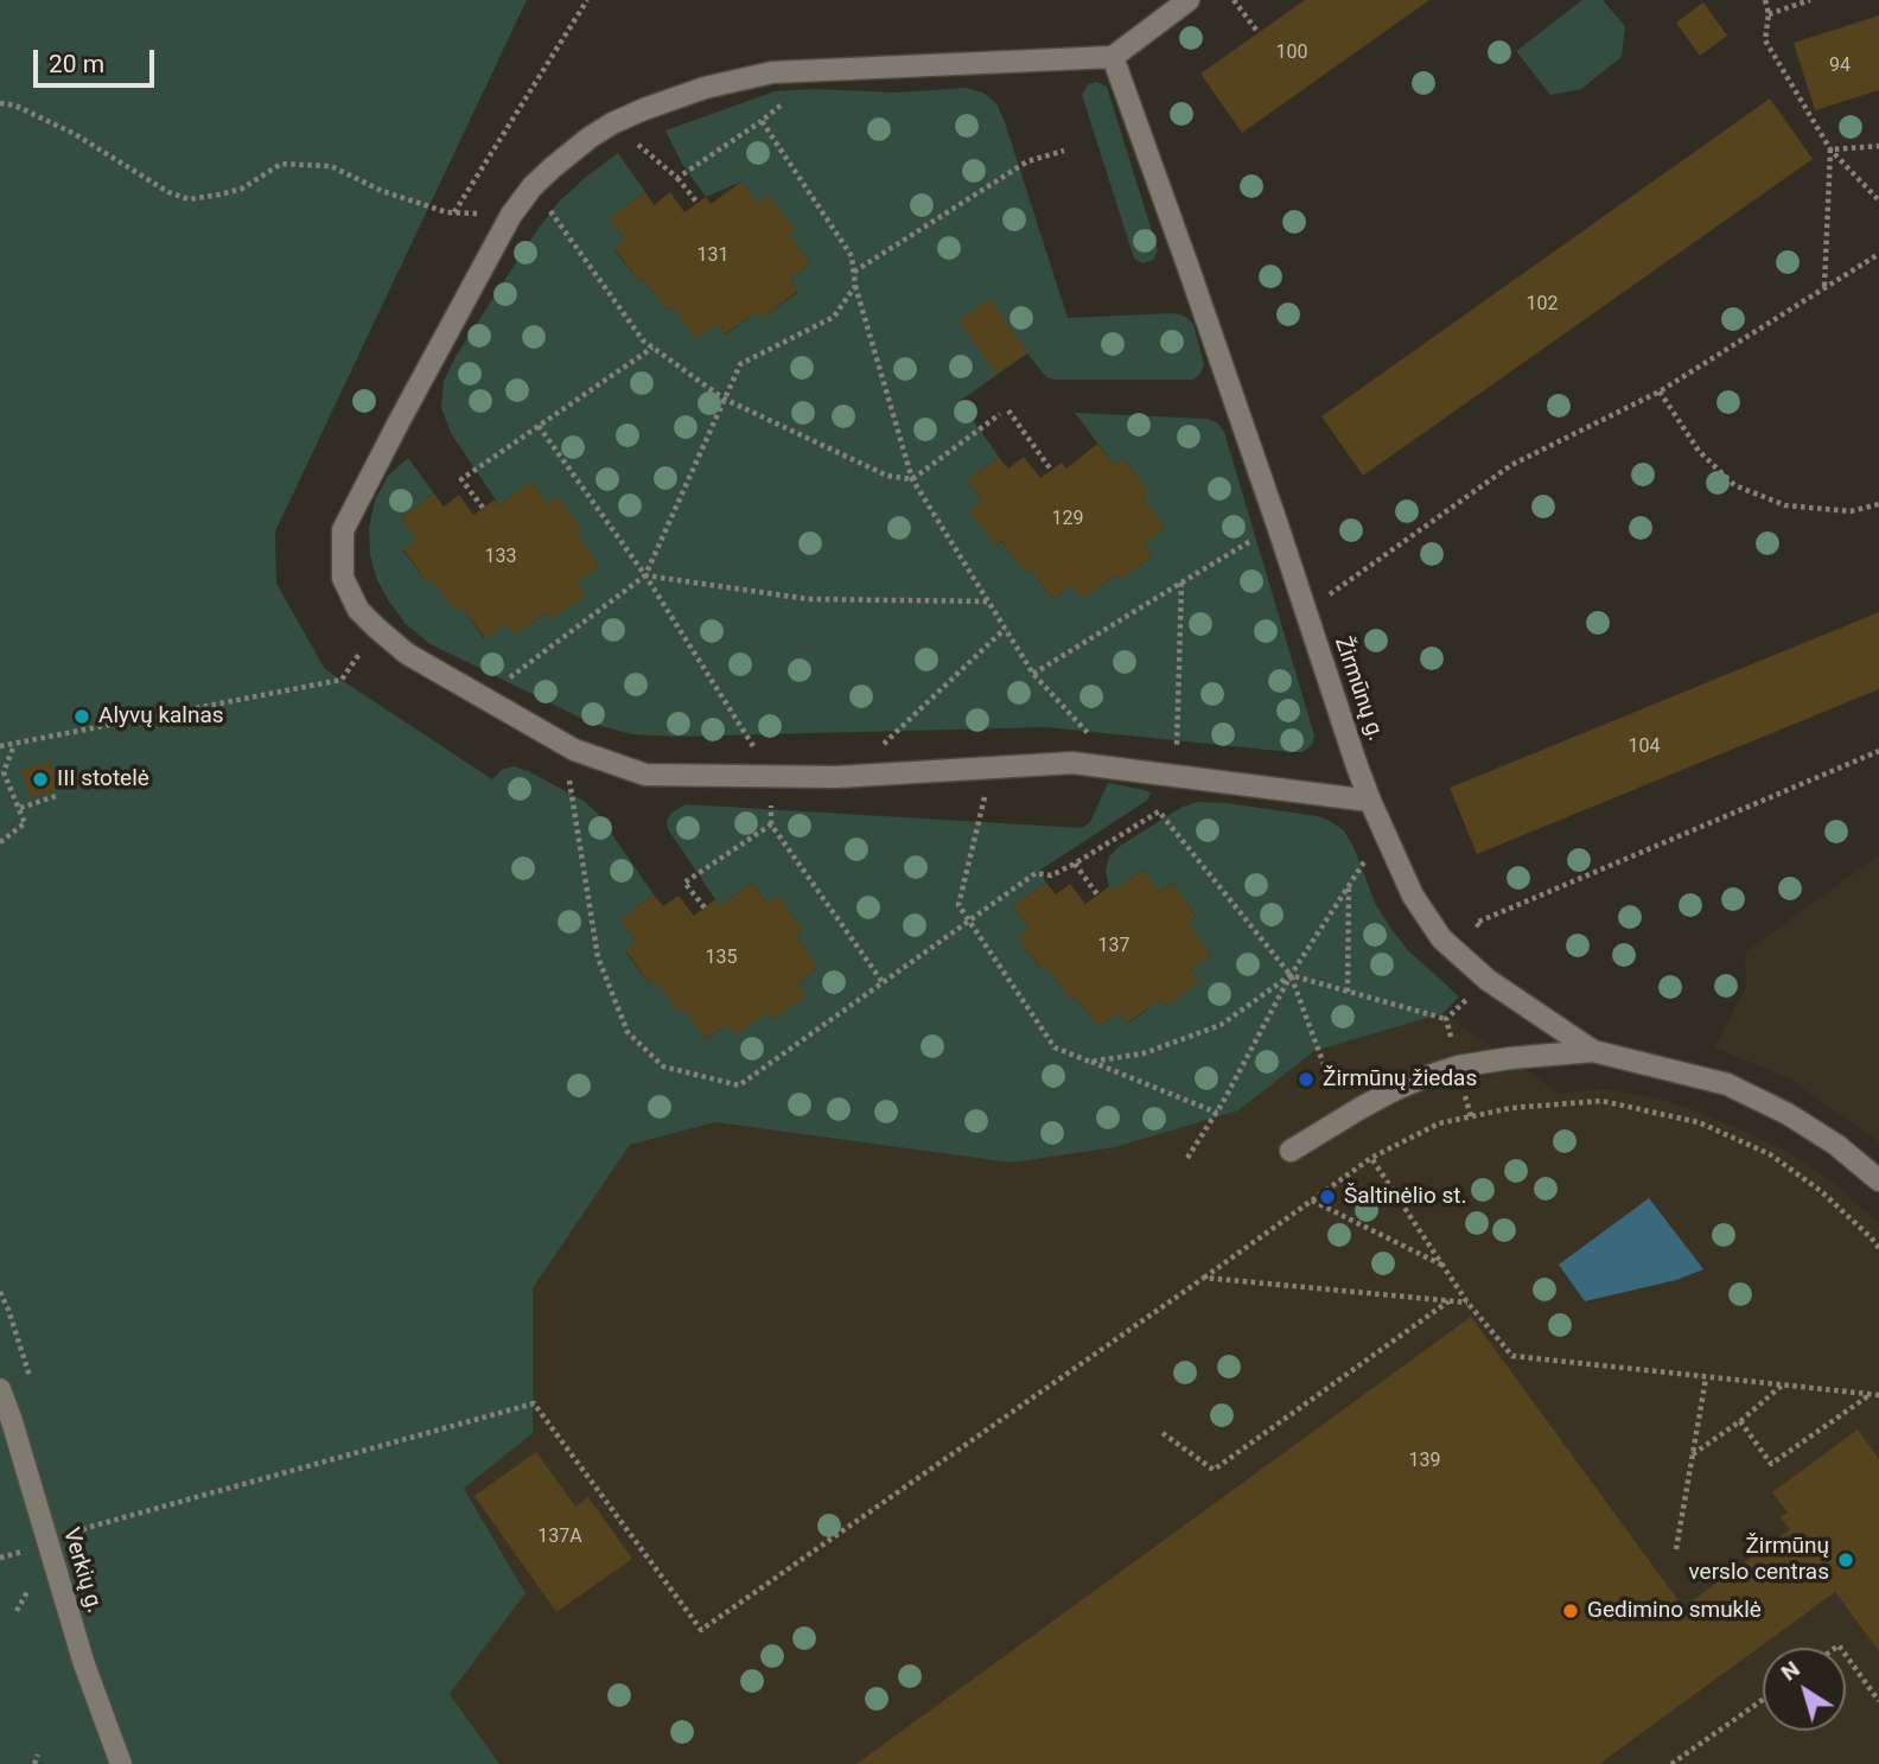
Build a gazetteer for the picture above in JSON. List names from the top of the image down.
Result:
{
  "streets": {
    "street": ["Žirmūnų g.", "Verkių g."]
  },
  "places": [
    "Alyvų kalnas",
    "III stotelė",
    "Žirmūnų žiedas",
    "Šaltinėlio st.",
    "Žirmūnų verslo centras",
    "Gedimino smuklė"
  ],
  "house_numbers": [
    "100",
    "94",
    "131",
    "102",
    "129",
    "133",
    "104",
    "137",
    "135",
    "139",
    "137A"
  ],
  "scale_bar": "20 m",
  "north": "top left"
}
